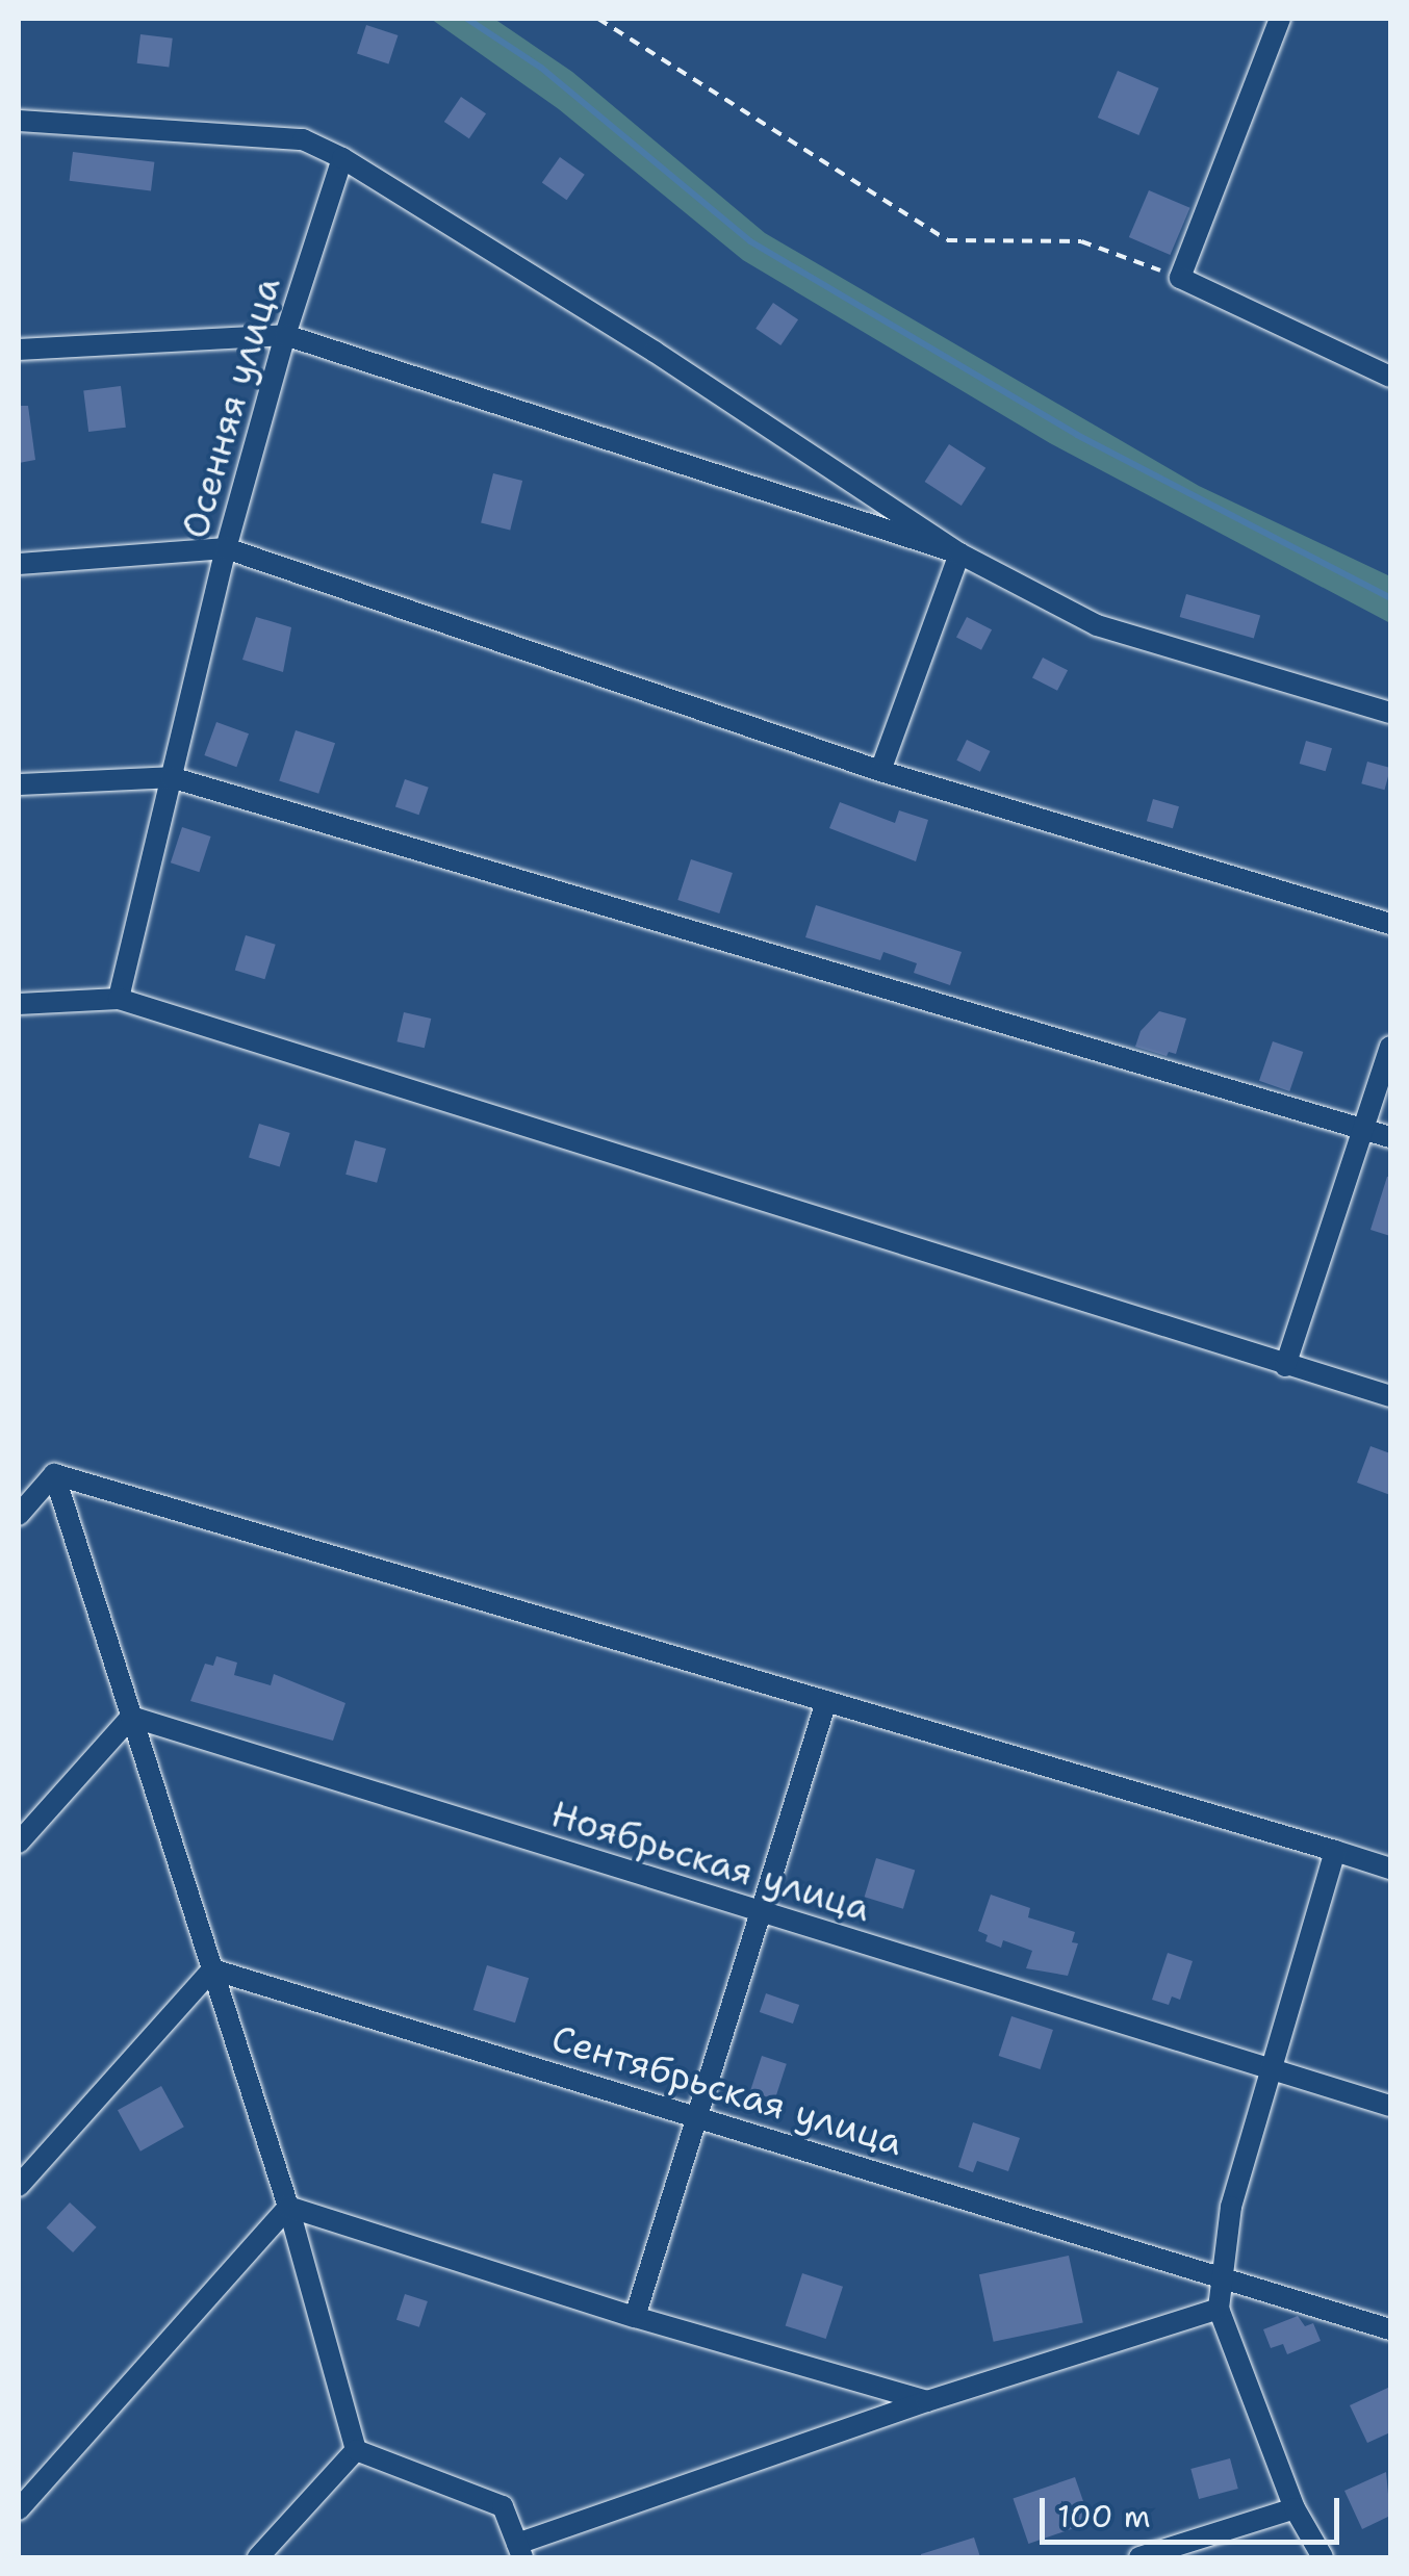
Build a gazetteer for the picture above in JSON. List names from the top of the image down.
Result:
{
  "streets": {
    "street": ["Осенняя улица", "Ноябрьская улица", "Сентябрьская улица"]
  },
  "scale_bar": "100 m"
}
